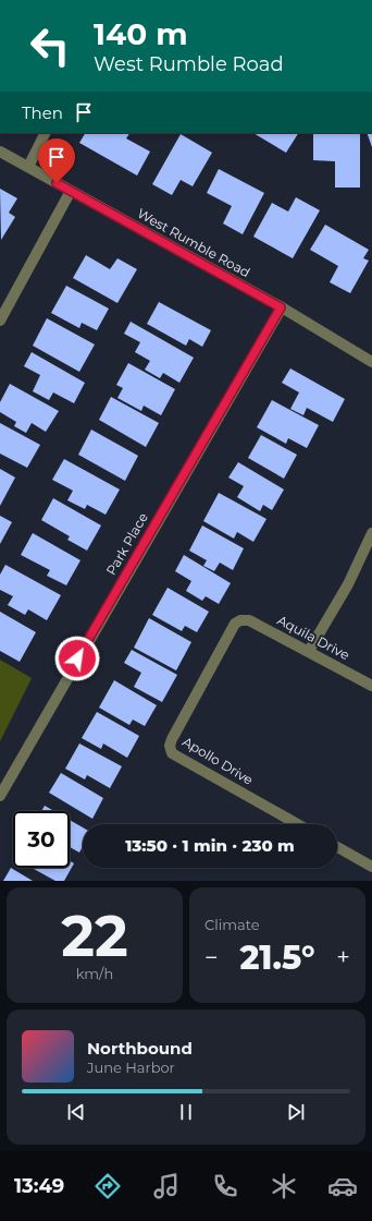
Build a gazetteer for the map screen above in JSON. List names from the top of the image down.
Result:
{
  "streets": {
    "street": [
      "West Rumble Road",
      "Park Place",
      "Aquila Drive",
      "Apollo Drive"
    ]
  },
  "crossings": [
    ["West Rumble Road", "Park Place"],
    ["Aquila Drive", "Apollo Drive"]
  ],
  "page": {
    "turn": ["140 m", "West Rumble Road"],
    "then": "Then",
    "limit": "30",
    "trip": "13:50 · 1 min · 230 m",
    "tile": [
      ["22", "km/h"],
      "Climate"
    ],
    "heat": ["−", "21.5°", "+"],
    "song": ["Northbound", "June Harbor"],
    "tabs": "13:49"
  }
}
